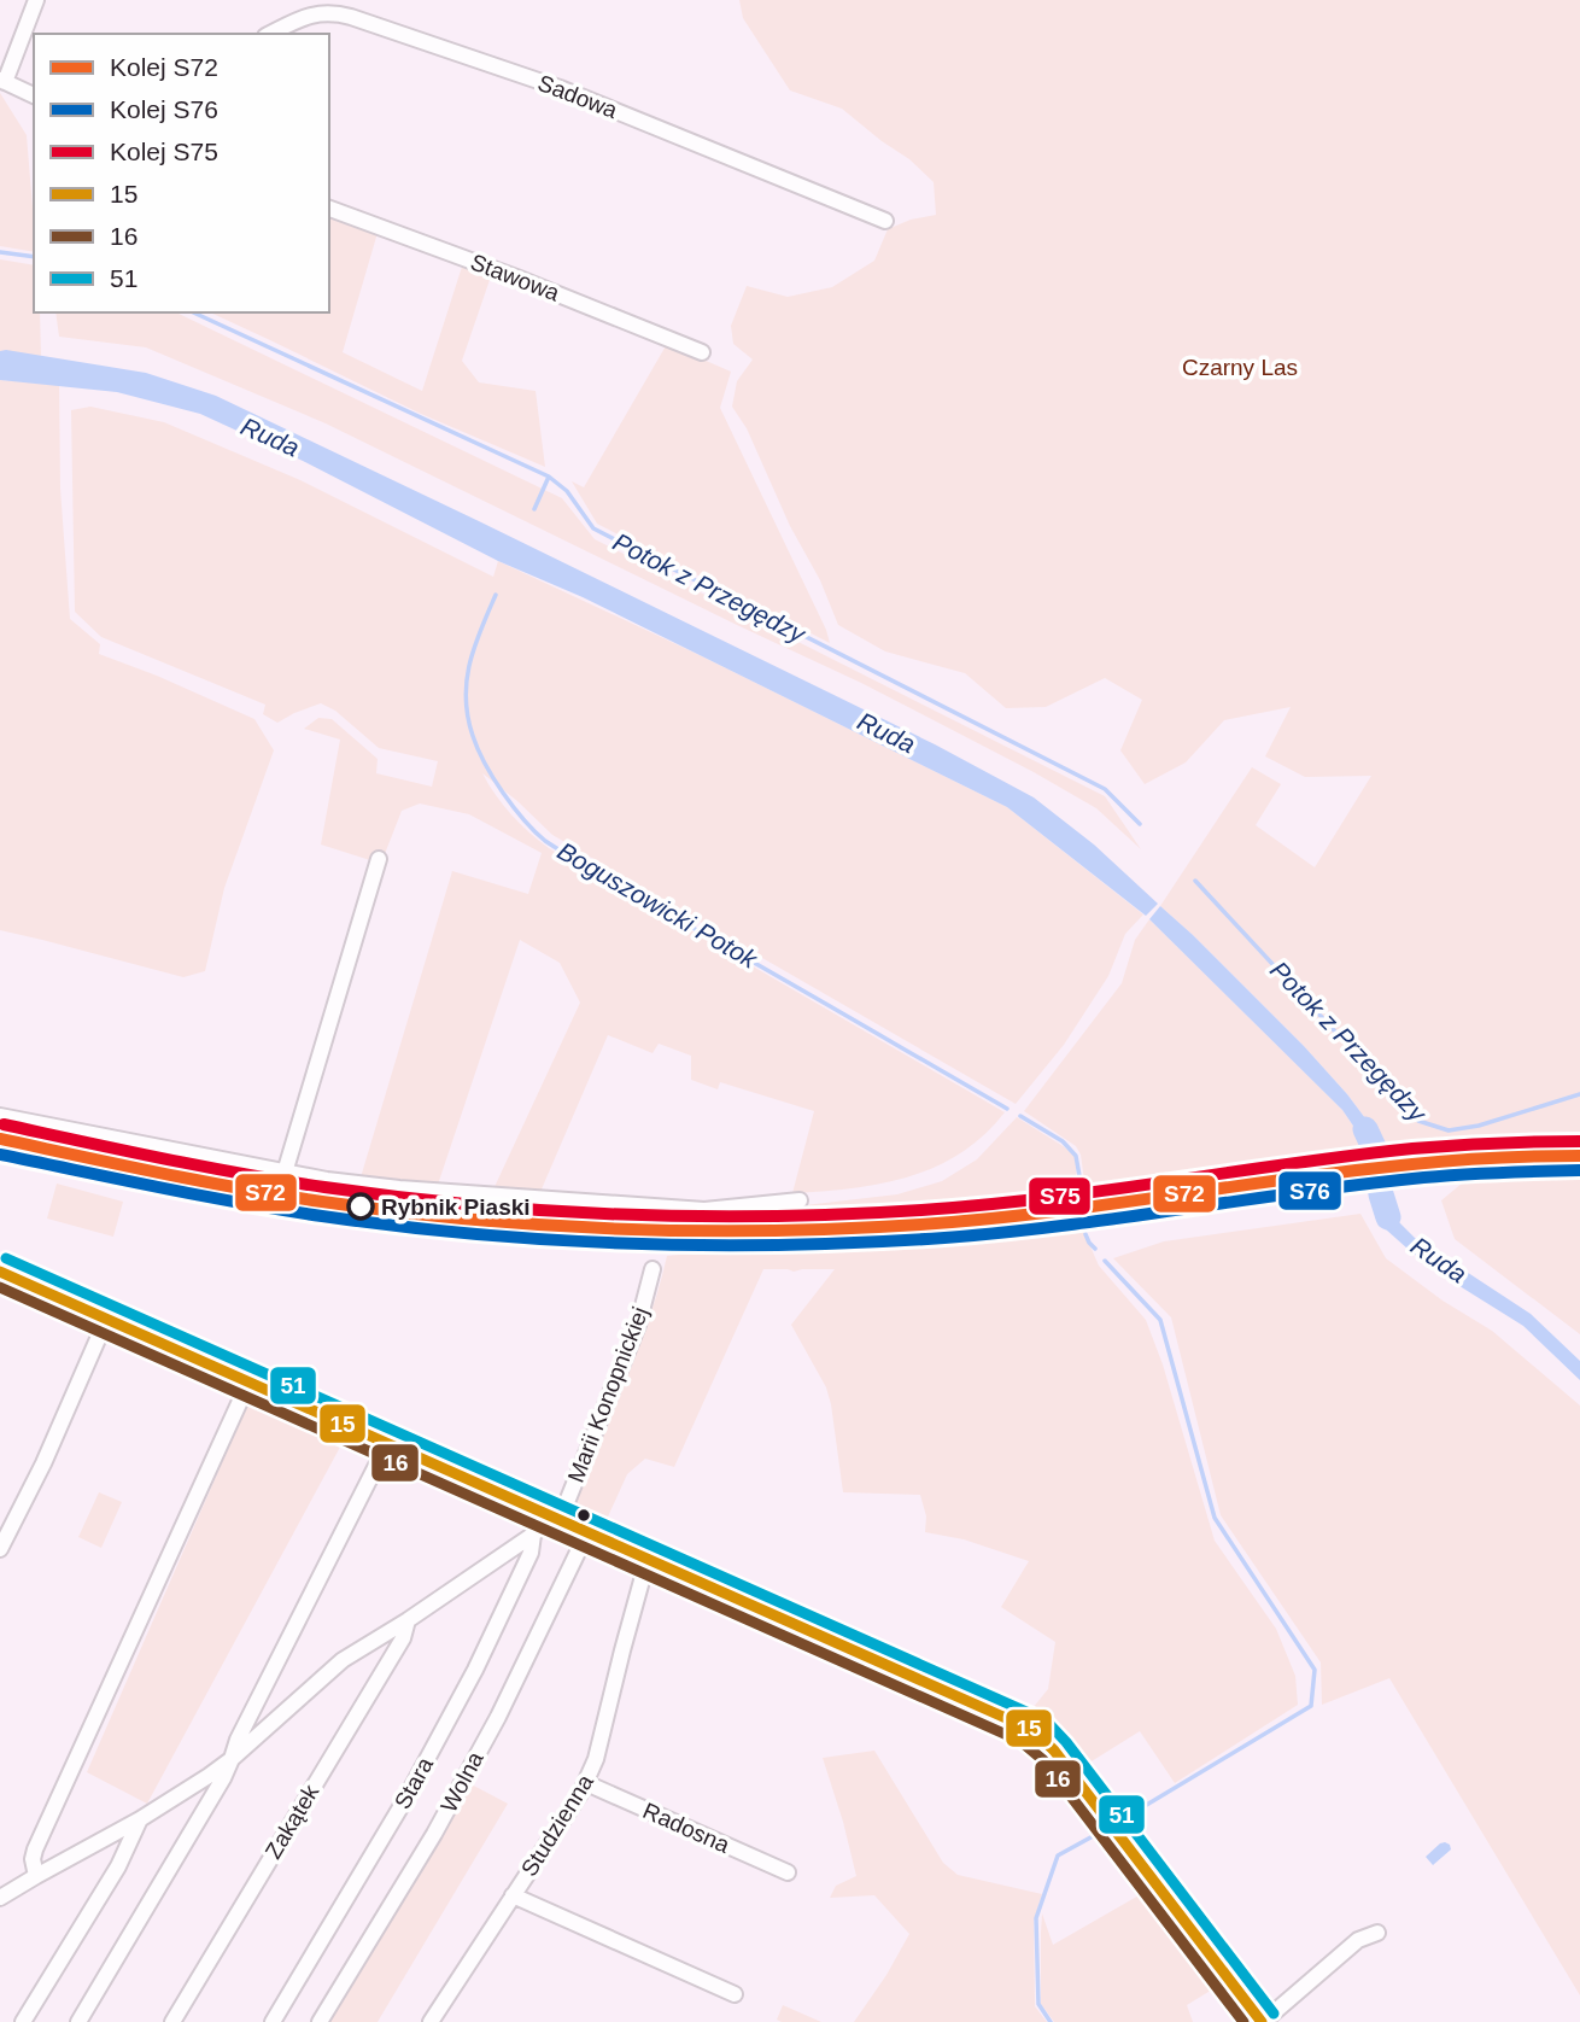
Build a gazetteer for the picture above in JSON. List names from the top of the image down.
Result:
{
  "streets": {
    "street": [
      "Sadowa",
      "Stawowa",
      "Marii Konopnickiej",
      "Wolna",
      "Stara",
      "Zakątek",
      "Studzienna",
      "Radosna"
    ]
  },
  "crossings": [
    ["Marii Konopnickiej", "Stara"],
    ["Stara", "Zakątek"],
    ["Studzienna", "Radosna"]
  ],
  "water": ["Ruda", "Potok z Przegędzy", "Boguszowicki Potok"],
  "parks": ["Czarny Las"],
  "places": ["Rybnik Piaski"],
  "lines": [
    "rail line S75",
    "rail line S72",
    "rail line S76",
    "transit line 51",
    "transit line 15",
    "transit line 16"
  ],
  "legend": [
    "Kolej S72",
    "Kolej S76",
    "Kolej S75",
    "15",
    "16",
    "51"
  ]
}
